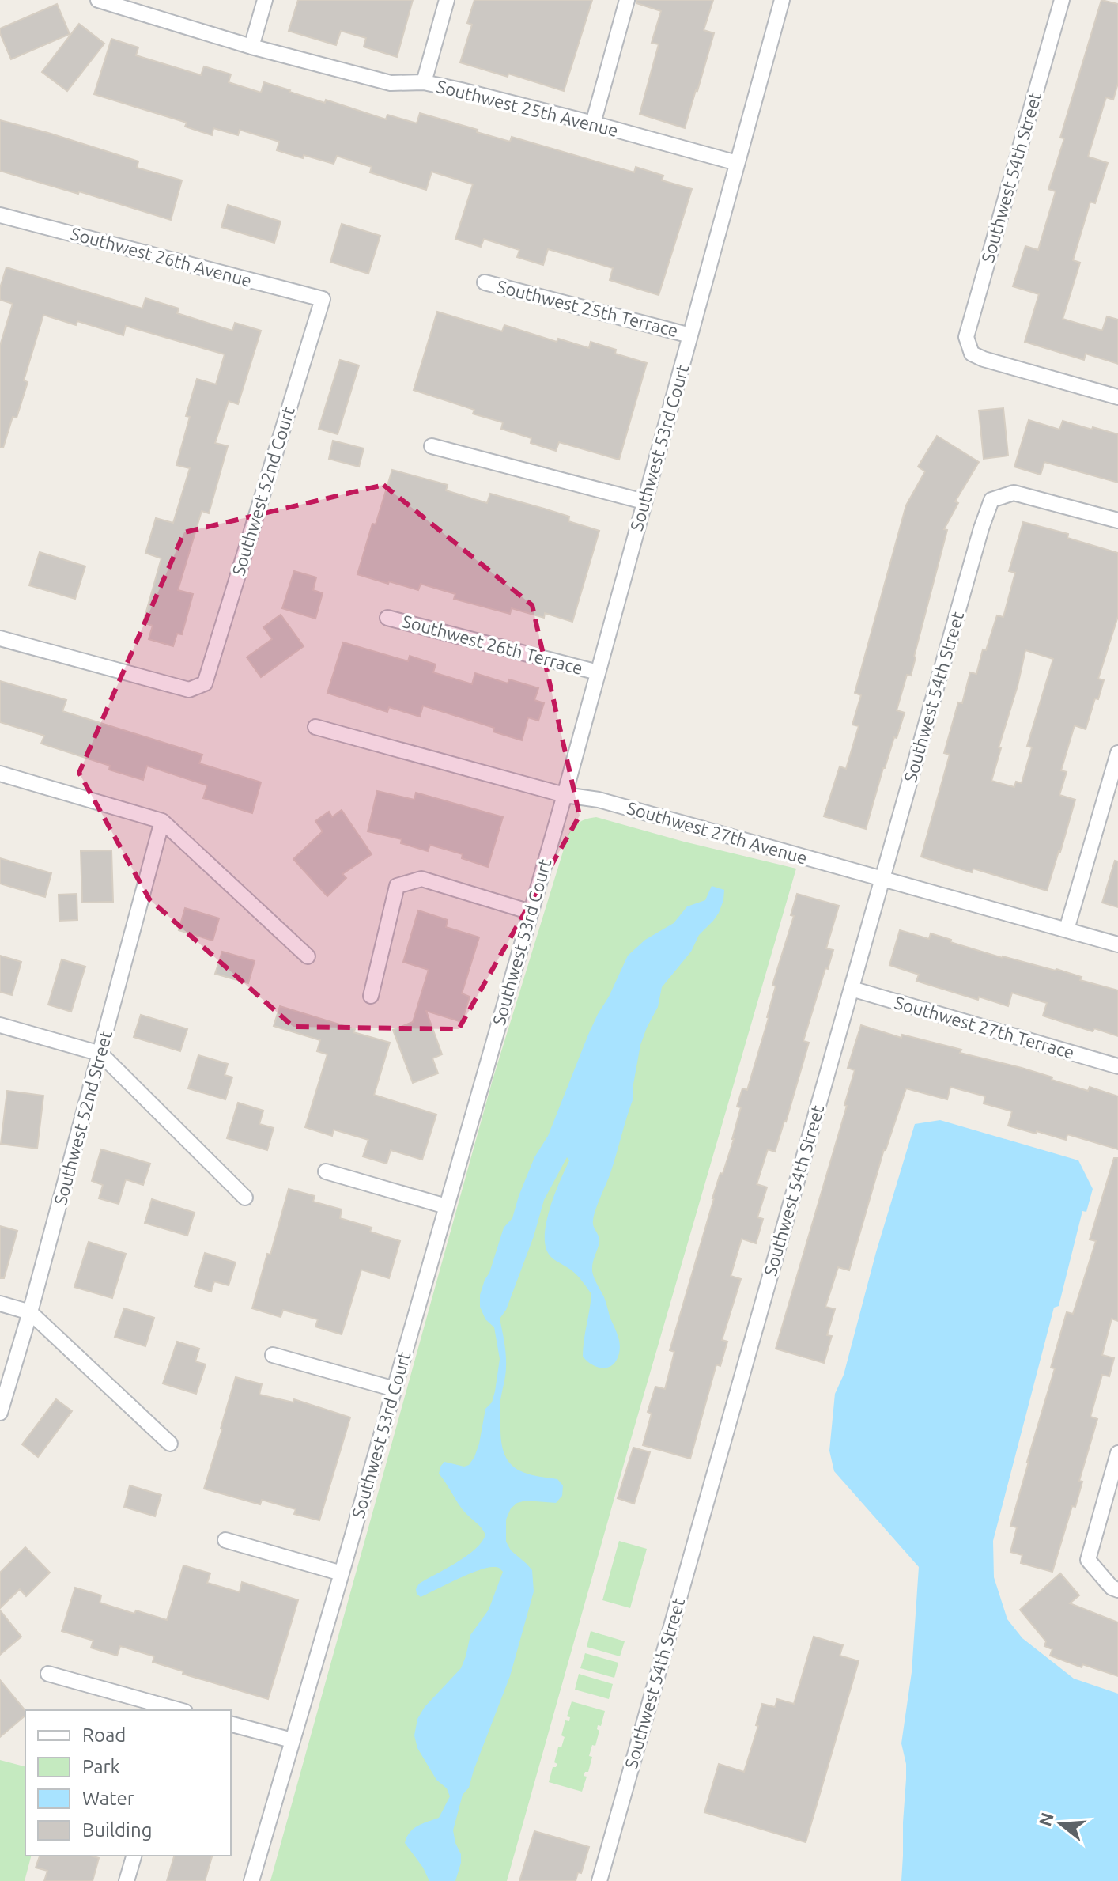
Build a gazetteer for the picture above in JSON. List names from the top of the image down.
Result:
{
  "streets": {
    "street": [
      "Southwest 25th Avenue",
      "Southwest 54th Street",
      "Southwest 26th Avenue",
      "Southwest 25th Terrace",
      "Southwest 53rd Court",
      "Southwest 52nd Court",
      "Southwest 26th Terrace",
      "Southwest 27th Avenue",
      "Southwest 27th Terrace",
      "Southwest 52nd Street"
    ]
  },
  "crossings": [
    ["Southwest 25th Avenue", "Southwest 53rd Court"],
    ["Southwest 54th Street", "Southwest 27th Avenue"],
    ["Southwest 54th Street", "Southwest 27th Terrace"],
    ["Southwest 26th Avenue", "Southwest 52nd Court"],
    ["Southwest 25th Terrace", "Southwest 53rd Court"],
    ["Southwest 53rd Court", "Southwest 26th Terrace"],
    ["Southwest 53rd Court", "Southwest 27th Avenue"]
  ],
  "legend": [
    "Road",
    "Park",
    "Water",
    "Building"
  ],
  "north": "left"
}
